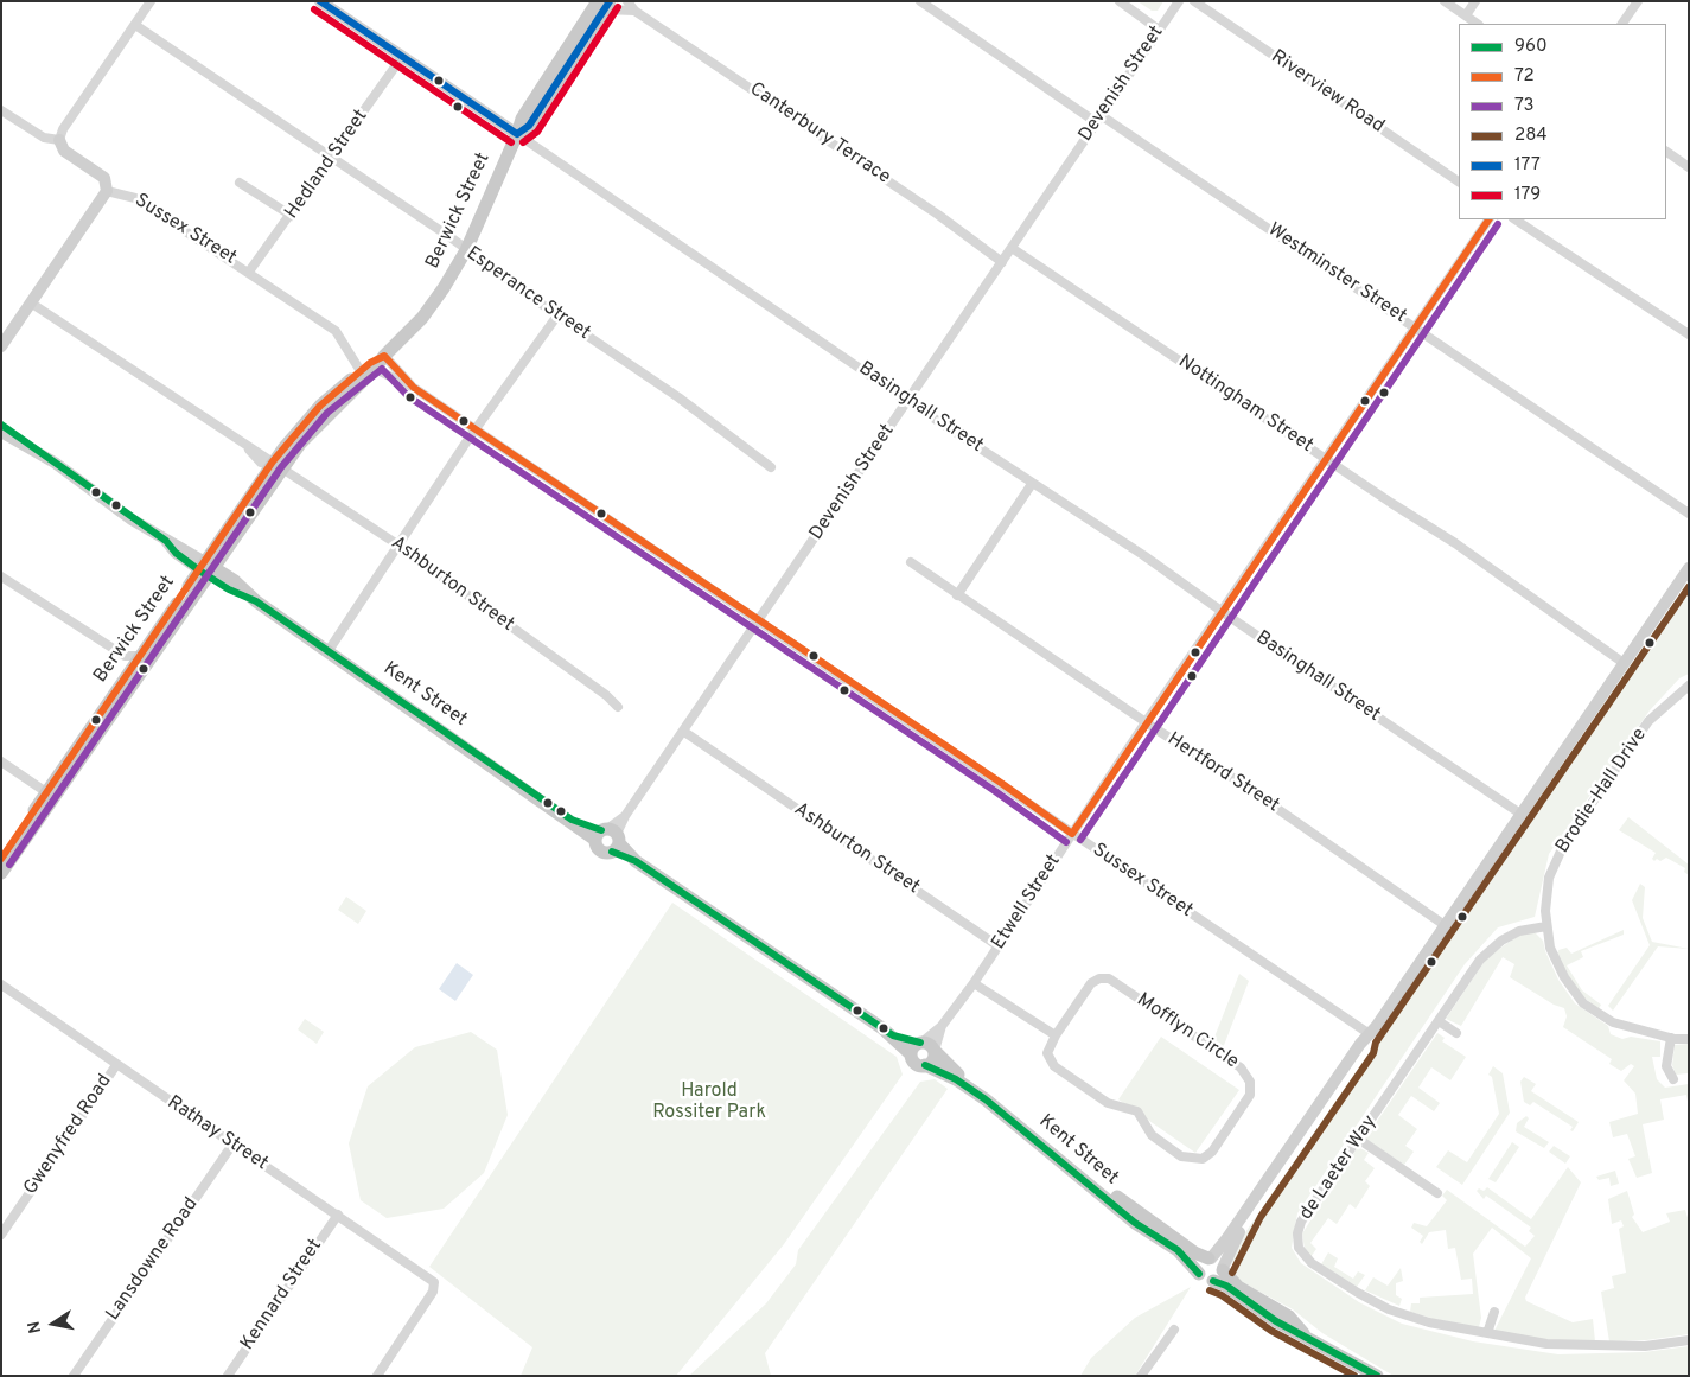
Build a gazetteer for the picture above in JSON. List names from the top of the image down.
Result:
{
  "streets": {
    "main road": ["Berwick Street", "Kent Street"],
    "street": [
      "Devenish Street",
      "Riverview Road",
      "Canterbury Terrace",
      "Hedland Street",
      "Sussex Street",
      "Westminster Street",
      "Esperance Street",
      "Nottingham Street",
      "Basinghall Street",
      "Ashburton Street",
      "Hertford Street",
      "Brodie-Hall Drive",
      "Etwell Street",
      "Mofflyn Circle",
      "Rathay Street",
      "Gwenyfred Road",
      "de Laeter Way",
      "Lansdowne Road",
      "Kennard Street"
    ]
  },
  "crossings": [
    ["Devenish Street", "Canterbury Terrace"],
    ["Devenish Street", "Sussex Street"],
    ["Devenish Street", "Westminster Street"],
    ["Devenish Street", "Nottingham Street"],
    ["Devenish Street", "Basinghall Street"],
    ["Devenish Street", "Ashburton Street"],
    ["Devenish Street", "Kent Street"],
    ["Hedland Street", "Sussex Street"],
    ["Hedland Street", "Esperance Street"],
    ["Hedland Street", "Basinghall Street"],
    ["Berwick Street", "Sussex Street"],
    ["Berwick Street", "Esperance Street"],
    ["Berwick Street", "Basinghall Street"],
    ["Berwick Street", "Ashburton Street"],
    ["Berwick Street", "Kent Street"],
    ["Sussex Street", "Etwell Street"],
    ["Westminster Street", "Etwell Street"],
    ["Nottingham Street", "Etwell Street"],
    ["Basinghall Street", "Etwell Street"],
    ["Ashburton Street", "Etwell Street"],
    ["Kent Street", "Etwell Street"],
    ["Hertford Street", "Etwell Street"],
    ["Brodie-Hall Drive", "de Laeter Way"],
    ["Rathay Street", "Gwenyfred Road"],
    ["Rathay Street", "Lansdowne Road"],
    ["Rathay Street", "Kennard Street"]
  ],
  "parks": ["Harold Rossiter Park"],
  "lines": [
    "transit line 177",
    "transit line 179",
    "transit line 72",
    "transit line 73",
    "transit line 960",
    "transit line 284"
  ],
  "legend": [
    "960",
    "72",
    "73",
    "284",
    "177",
    "179"
  ],
  "north": "left"
}
